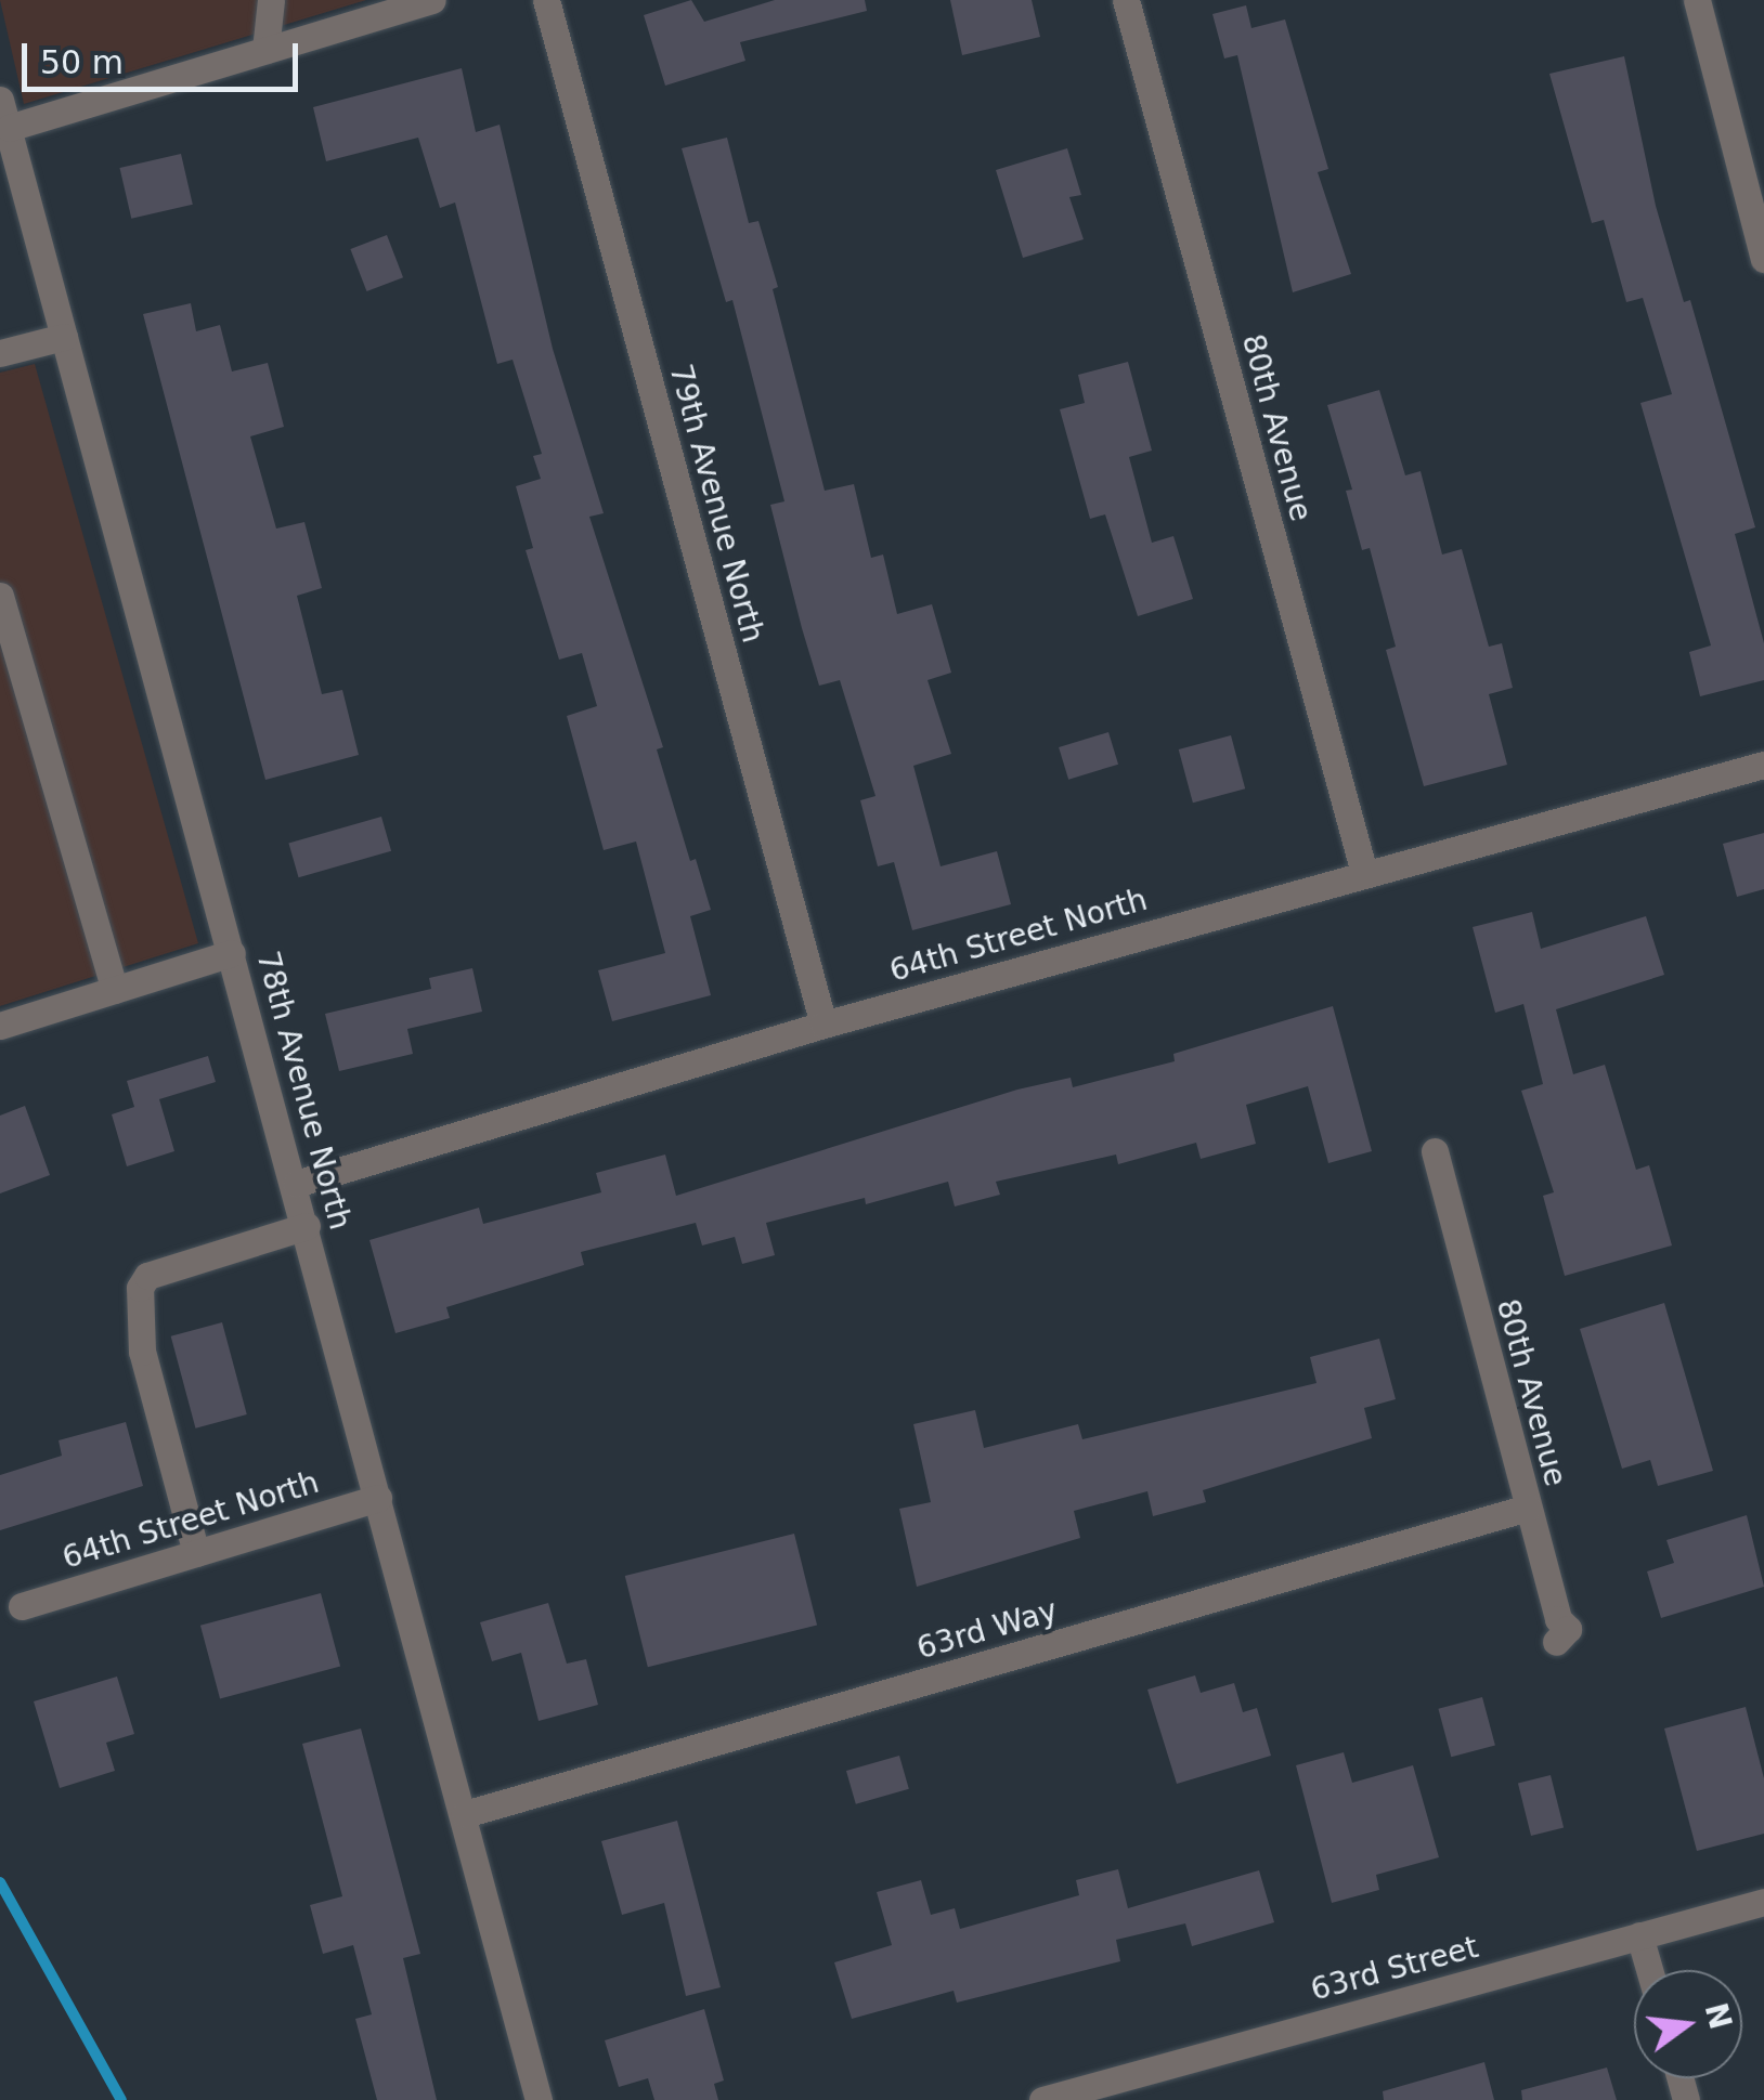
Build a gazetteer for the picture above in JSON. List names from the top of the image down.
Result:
{
  "streets": {
    "street": [
      "80th Avenue",
      "79th Avenue North",
      "64th Street North",
      "78th Avenue North",
      "63rd Way",
      "63rd Street"
    ]
  },
  "crossings": [
    ["80th Avenue", "64th Street North"],
    ["80th Avenue", "63rd Way"],
    ["79th Avenue North", "64th Street North"],
    ["64th Street North", "78th Avenue North"],
    ["78th Avenue North", "63rd Way"]
  ],
  "scale_bar": "50 m",
  "north": "right"
}
